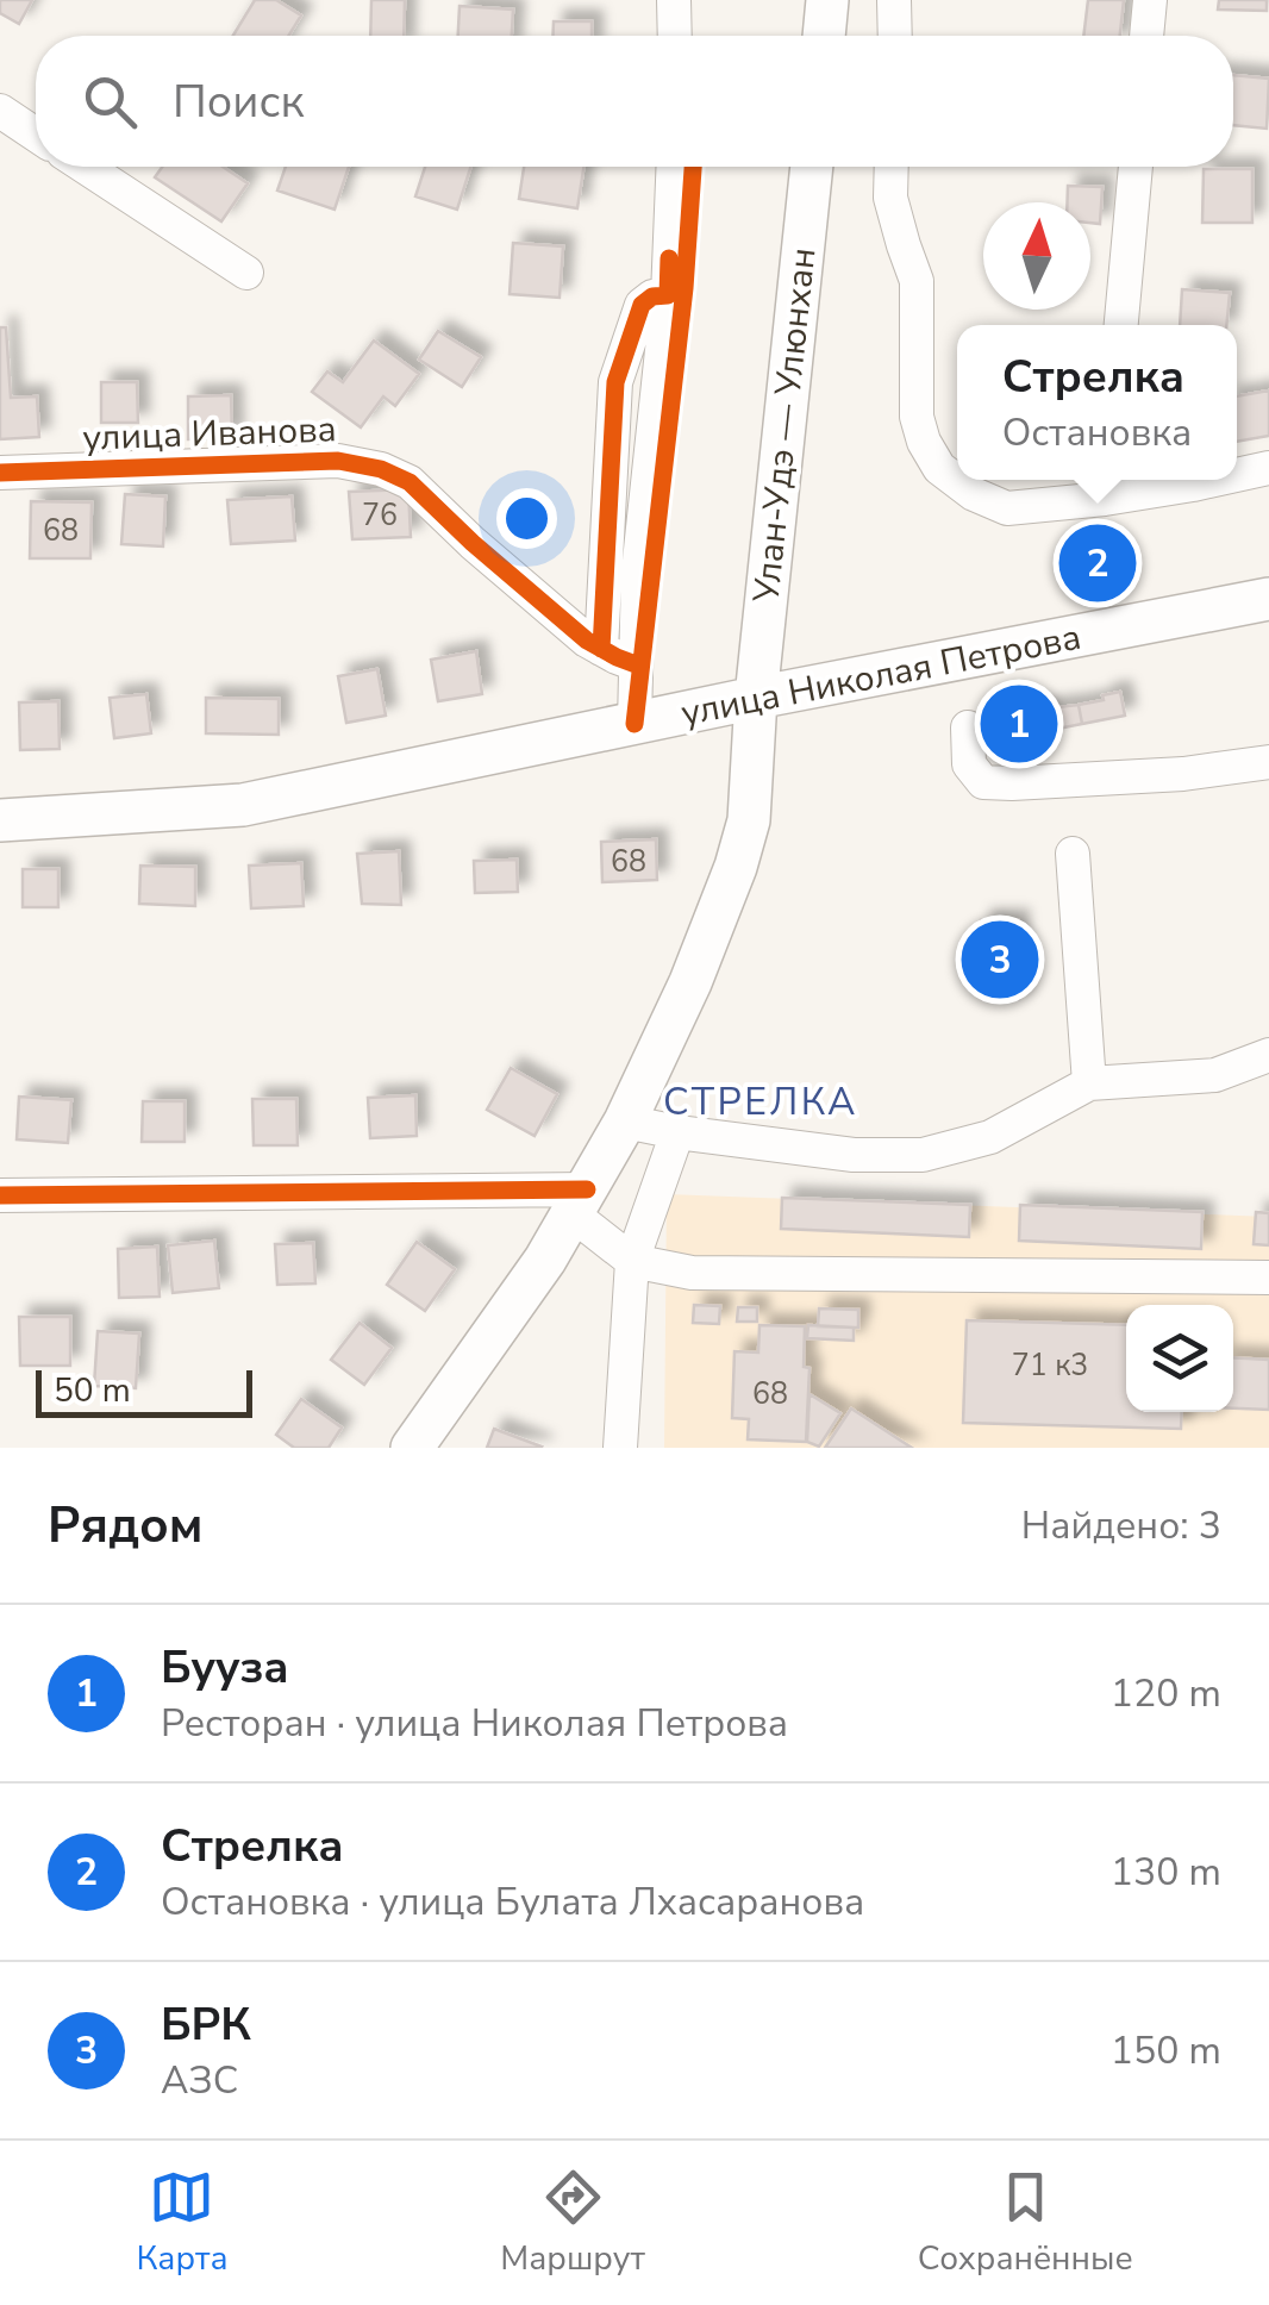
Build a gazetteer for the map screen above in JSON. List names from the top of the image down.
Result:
{
  "streets": {
    "main road": ["Улан-Удэ — Улюнхан", "улица Николая Петрова"],
    "street": ["улица Иванова"]
  },
  "crossings": [
    ["Улан-Удэ — Улюнхан", "улица Николая Петрова"]
  ],
  "districts": ["СТРЕЛКА"],
  "house_numbers": [
    "76",
    "68",
    "68",
    "71 к3",
    "68"
  ],
  "scale_bar": "50 m",
  "north": "top",
  "page": {
    "search": "Поиск",
    "popup": ["Стрелка", "Остановка"],
    "pins": ["2", "1", "3"],
    "scale": "50 m",
    "heading": ["Рядом", "Найдено: 3"],
    "list": [
      {
        "mark": "1",
        "name": "Бууза",
        "note": "Ресторан · улица Николая Петрова",
        "value": "120 m"
      },
      {
        "mark": "2",
        "name": "Стрелка",
        "note": "Остановка · улица Булата Лхасаранова",
        "value": "130 m"
      },
      {
        "mark": "3",
        "name": "БРК",
        "note": "АЗС",
        "value": "150 m"
      }
    ],
    "nav": ["Карта", "Маршрут", "Сохранённые"]
  }
}
